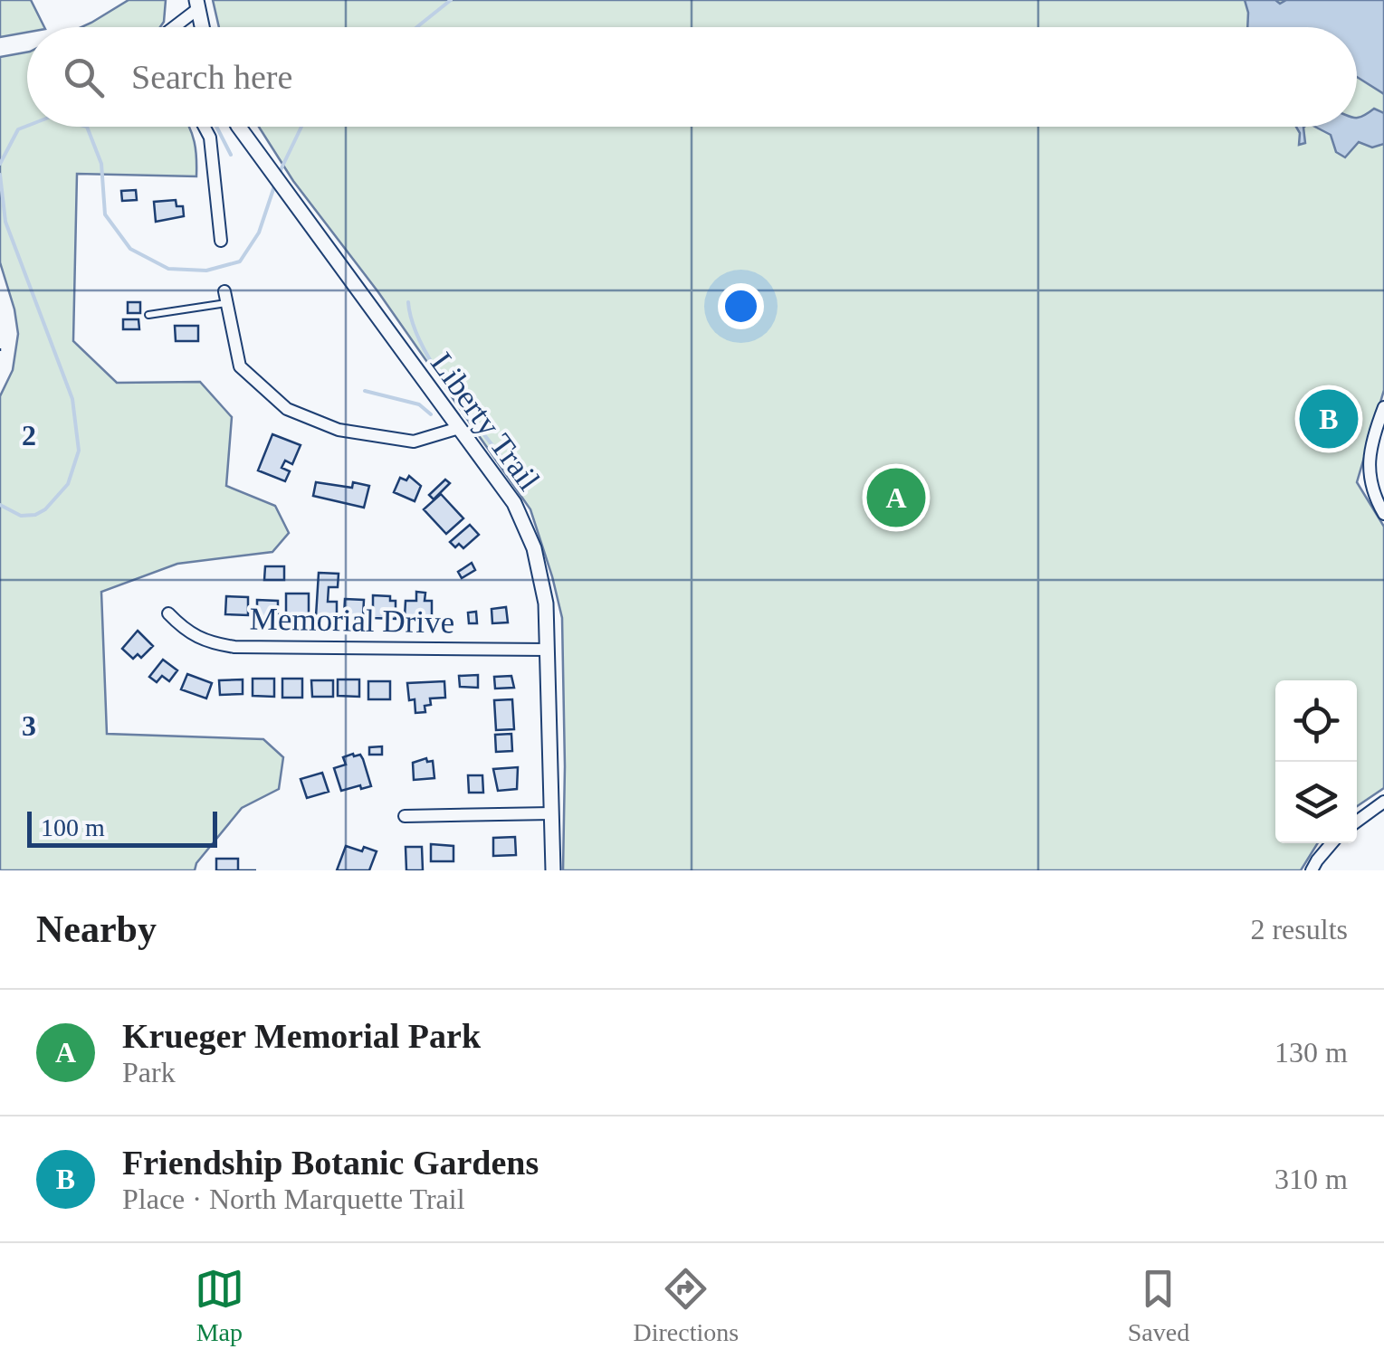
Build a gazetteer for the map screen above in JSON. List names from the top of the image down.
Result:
{
  "streets": {
    "street": ["Liberty Trail", "Memorial Drive"]
  },
  "crossings": [
    ["Liberty Trail", "Memorial Drive"]
  ],
  "scale_bar": "100 m",
  "page": {
    "search": "Search here",
    "pins": ["B", "A"],
    "scale": "100 m",
    "heading": ["Nearby", "2 results"],
    "list": [
      {
        "mark": "A",
        "name": "Krueger Memorial Park",
        "note": "Park",
        "value": "130 m"
      },
      {
        "mark": "B",
        "name": "Friendship Botanic Gardens",
        "note": "Place · North Marquette Trail",
        "value": "310 m"
      }
    ],
    "nav": ["Map", "Directions", "Saved"]
  },
  "grid": {
    "rows": ["2", "3"]
  }
}
